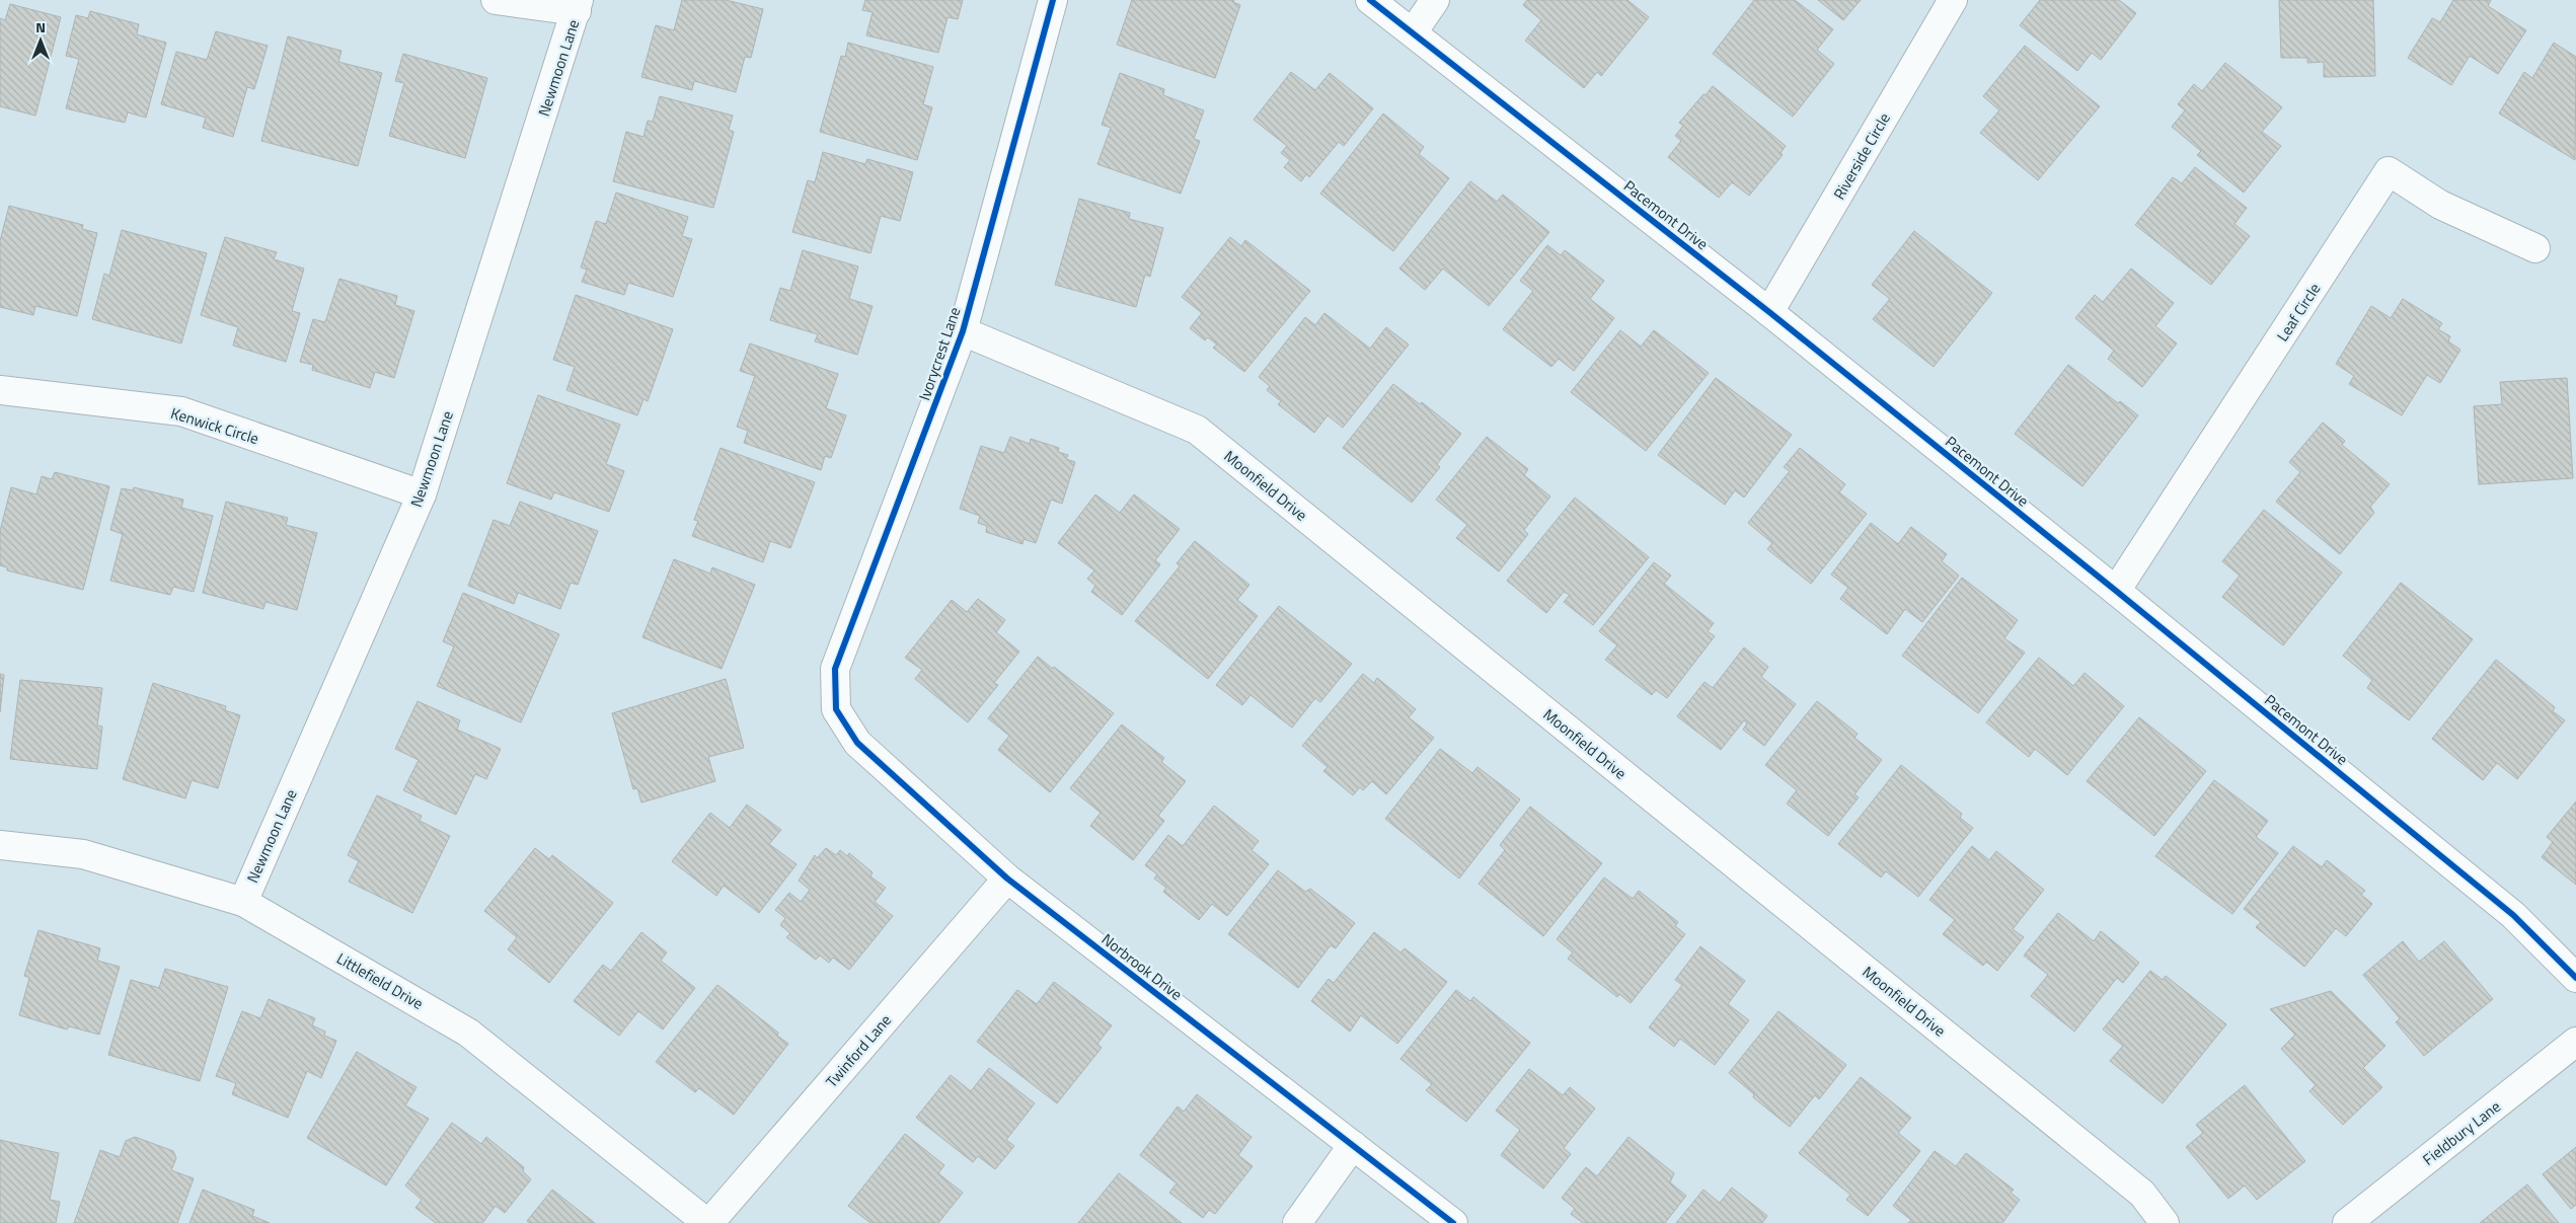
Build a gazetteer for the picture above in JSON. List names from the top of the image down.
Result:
{
  "streets": {
    "street": [
      "Newmoon Lane",
      "Riverside Circle",
      "Pacemont Drive",
      "Leaf Circle",
      "Ivorycrest Lane",
      "Kenwick Circle",
      "Moonfield Drive",
      "Norbrook Drive",
      "Littlefield Drive",
      "Twinford Lane",
      "Fieldbury Lane"
    ]
  },
  "crossings": [
    ["Newmoon Lane", "Kenwick Circle"],
    ["Newmoon Lane", "Littlefield Drive"],
    ["Riverside Circle", "Pacemont Drive"],
    ["Pacemont Drive", "Leaf Circle"],
    ["Ivorycrest Lane", "Moonfield Drive"],
    ["Ivorycrest Lane", "Norbrook Drive"],
    ["Norbrook Drive", "Twinford Lane"],
    ["Littlefield Drive", "Twinford Lane"]
  ],
  "north": "top"
}
